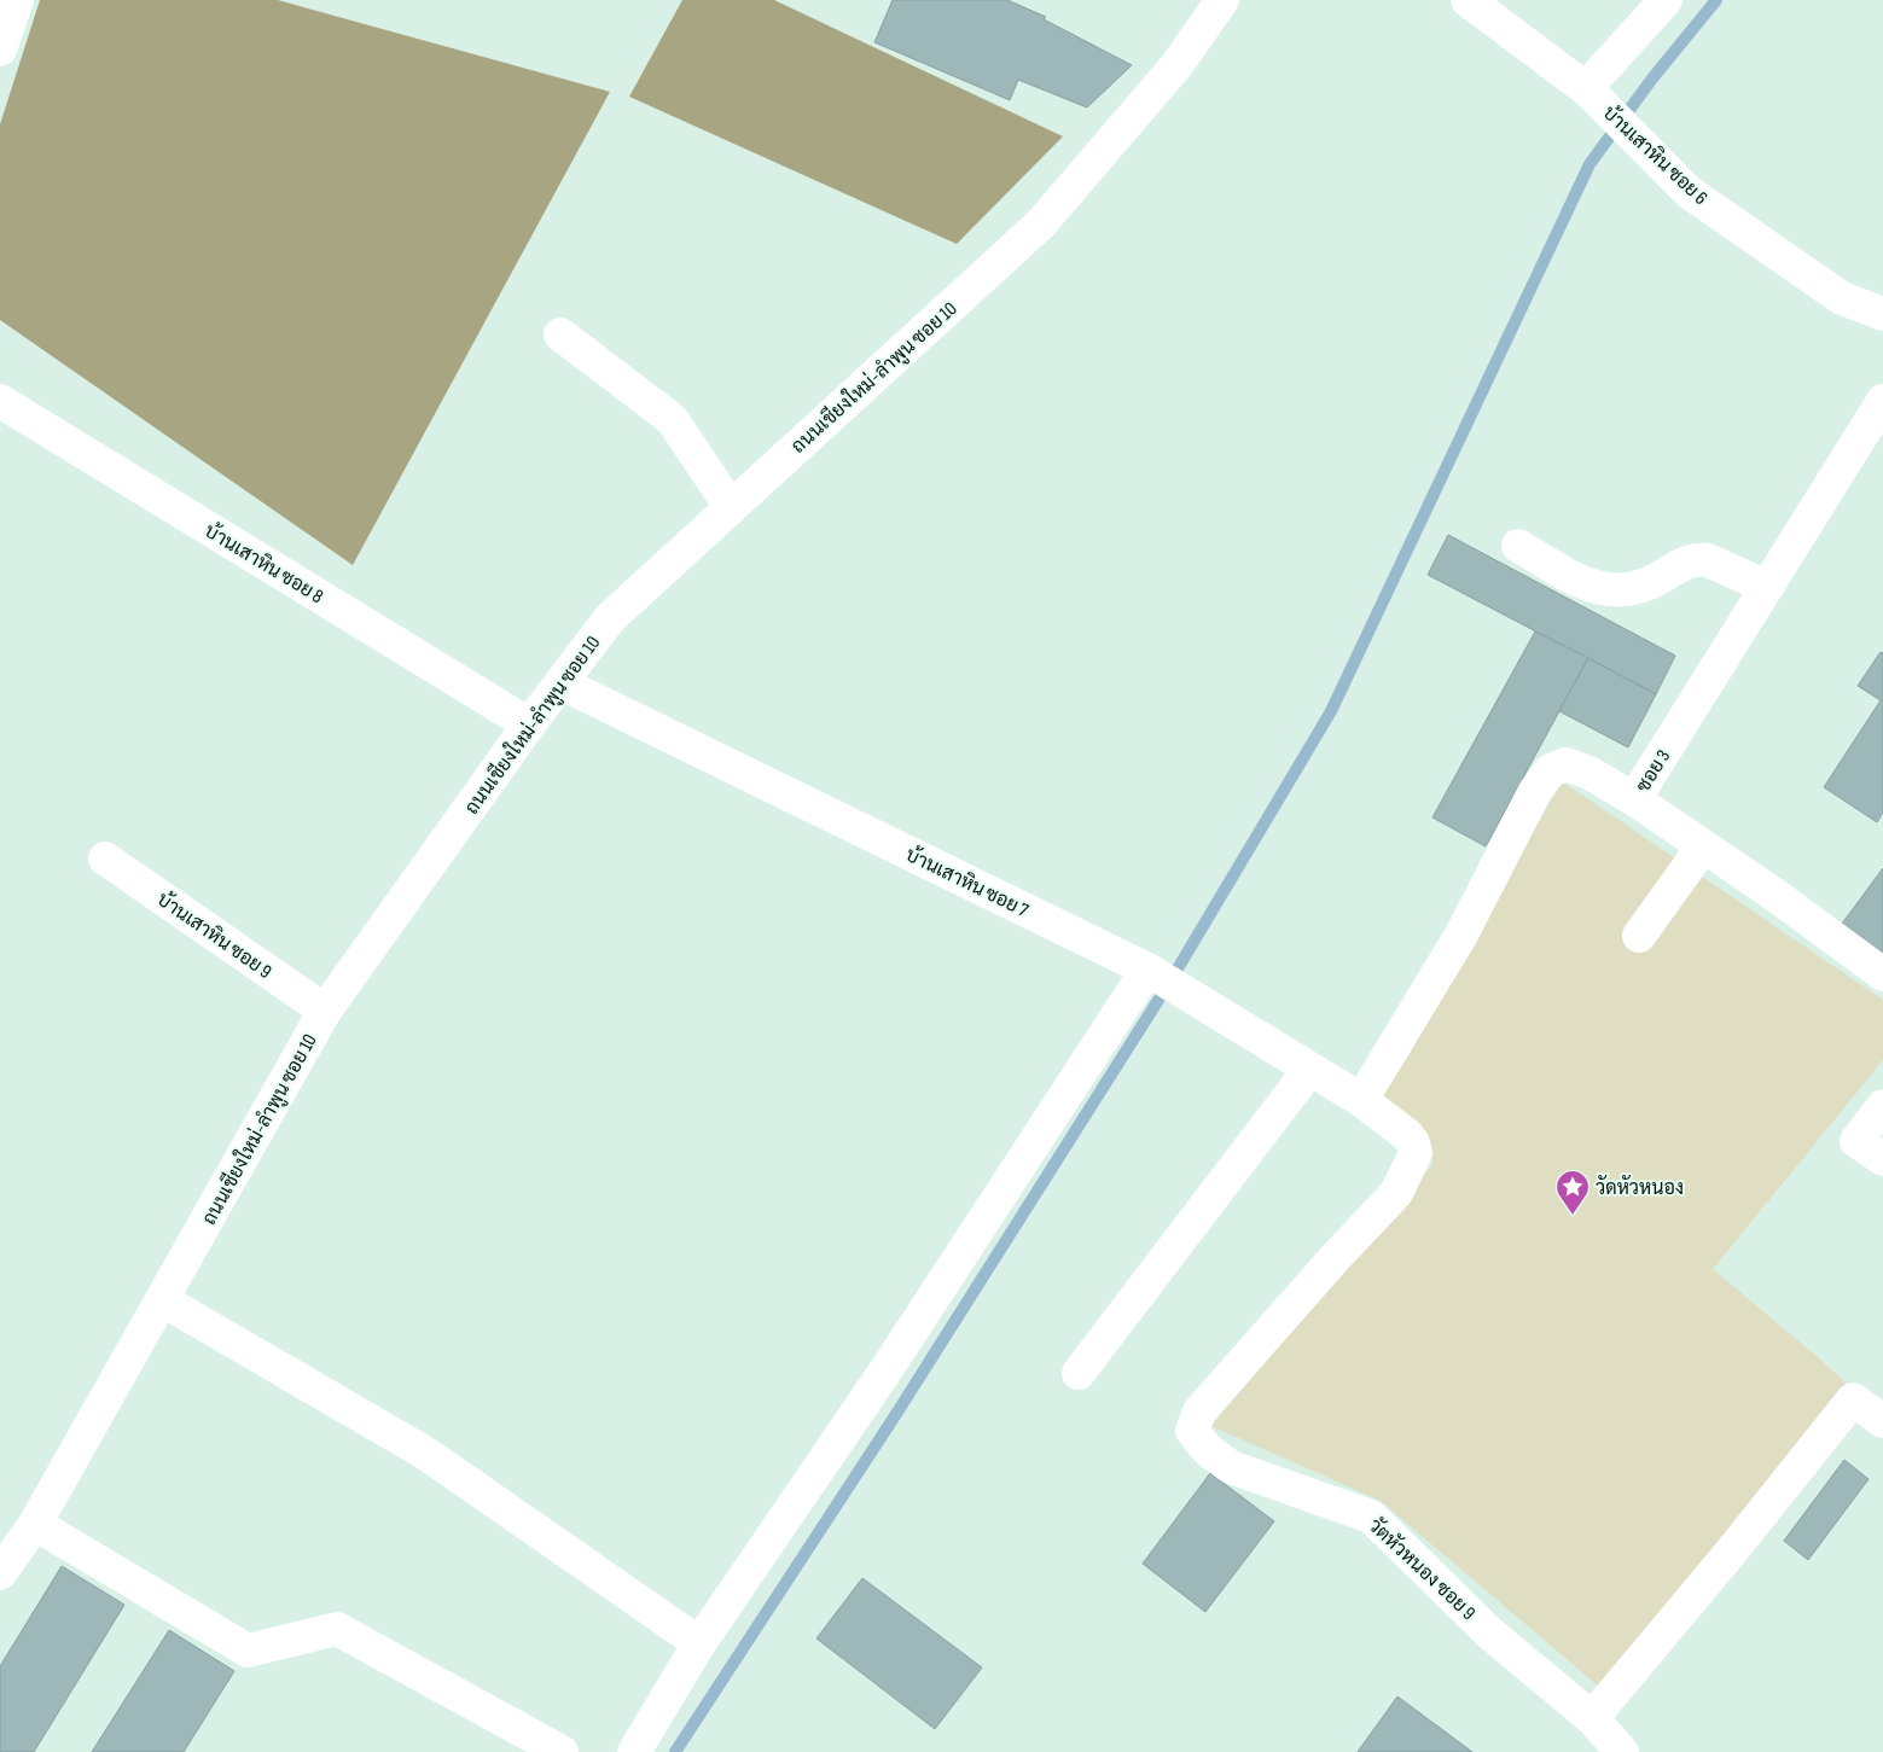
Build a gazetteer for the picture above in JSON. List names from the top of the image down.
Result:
{
  "streets": {
    "street": [
      "บ้านเสาหิน ซอย 6",
      "ถนนเชียงใหม่-ลำพูน ซอย 10",
      "บ้านเสาหิน ซอย 8",
      "ซอย 3",
      "บ้านเสาหิน ซอย 7",
      "บ้านเสาหิน ซอย 9",
      "วัตหัวหนอง ซอย 9"
    ]
  },
  "crossings": [
    ["ถนนเชียงใหม่-ลำพูน ซอย 10", "บ้านเสาหิน ซอย 8"],
    ["ถนนเชียงใหม่-ลำพูน ซอย 10", "บ้านเสาหิน ซอย 7"],
    ["ถนนเชียงใหม่-ลำพูน ซอย 10", "บ้านเสาหิน ซอย 9"],
    ["ซอย 3", "บ้านเสาหิน ซอย 7"],
    ["ซอย 3", "วัตหัวหนอง ซอย 9"],
    ["บ้านเสาหิน ซอย 7", "วัตหัวหนอง ซอย 9"]
  ],
  "places": {
    "place": ["วัดหัวหนอง"]
  }
}
